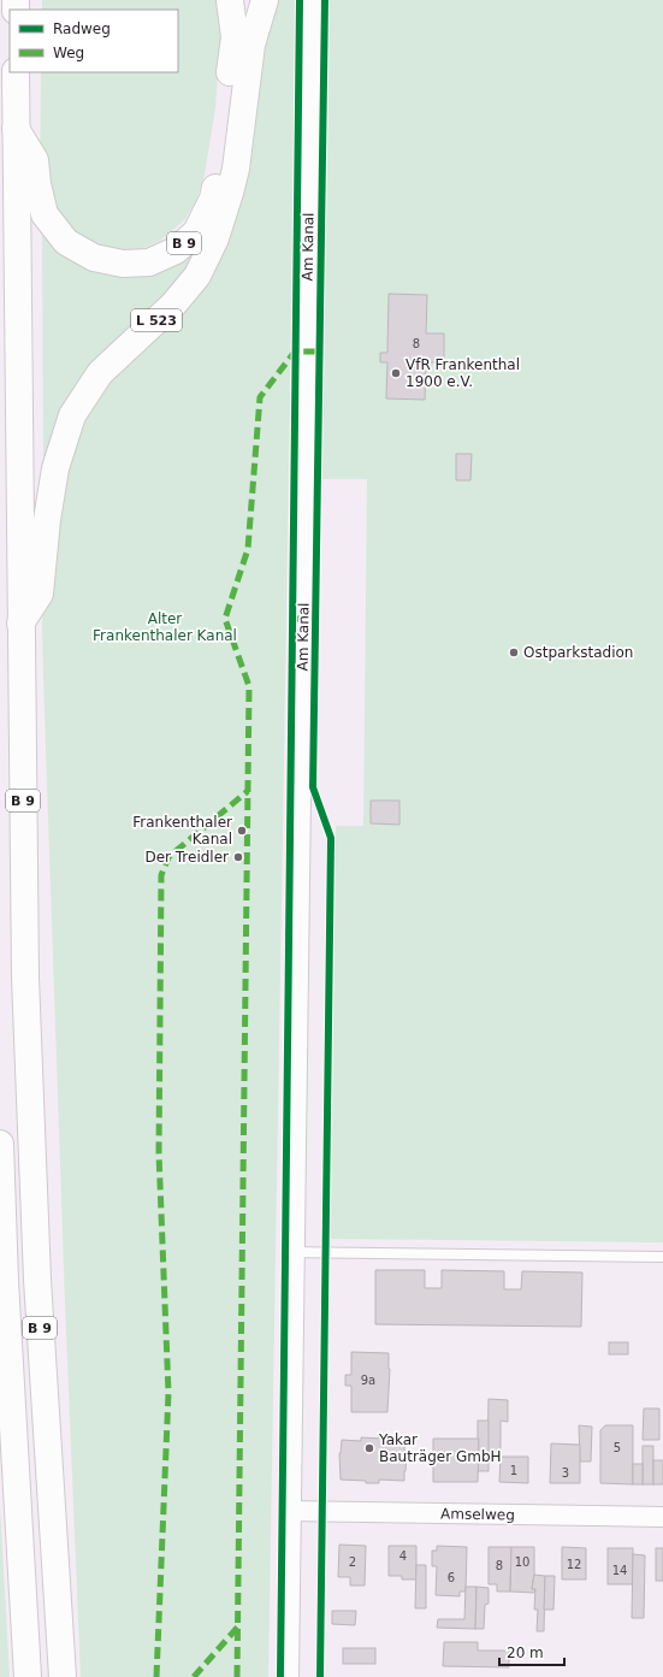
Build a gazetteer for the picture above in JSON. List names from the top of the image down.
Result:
{
  "streets": {
    "highway": ["B 9", "L 523"],
    "street": ["Am Kanal", "Amselweg"]
  },
  "crossings": [
    ["B 9", "L 523"],
    ["Am Kanal", "Amselweg"]
  ],
  "parks": ["Alter Frankenthaler Kanal"],
  "places": [
    "VfR Frankenthal 1900 e.V.",
    "Ostparkstadion",
    "Frankenthaler Kanal",
    "Der Treidler",
    "Yakar Bauträger GmbH"
  ],
  "house_numbers": [
    "8",
    "9a",
    "5",
    "1",
    "3",
    "4",
    "2",
    "10",
    "12",
    "8",
    "14",
    "6"
  ],
  "legend": ["Radweg", "Weg"],
  "scale_bar": "20 m"
}
